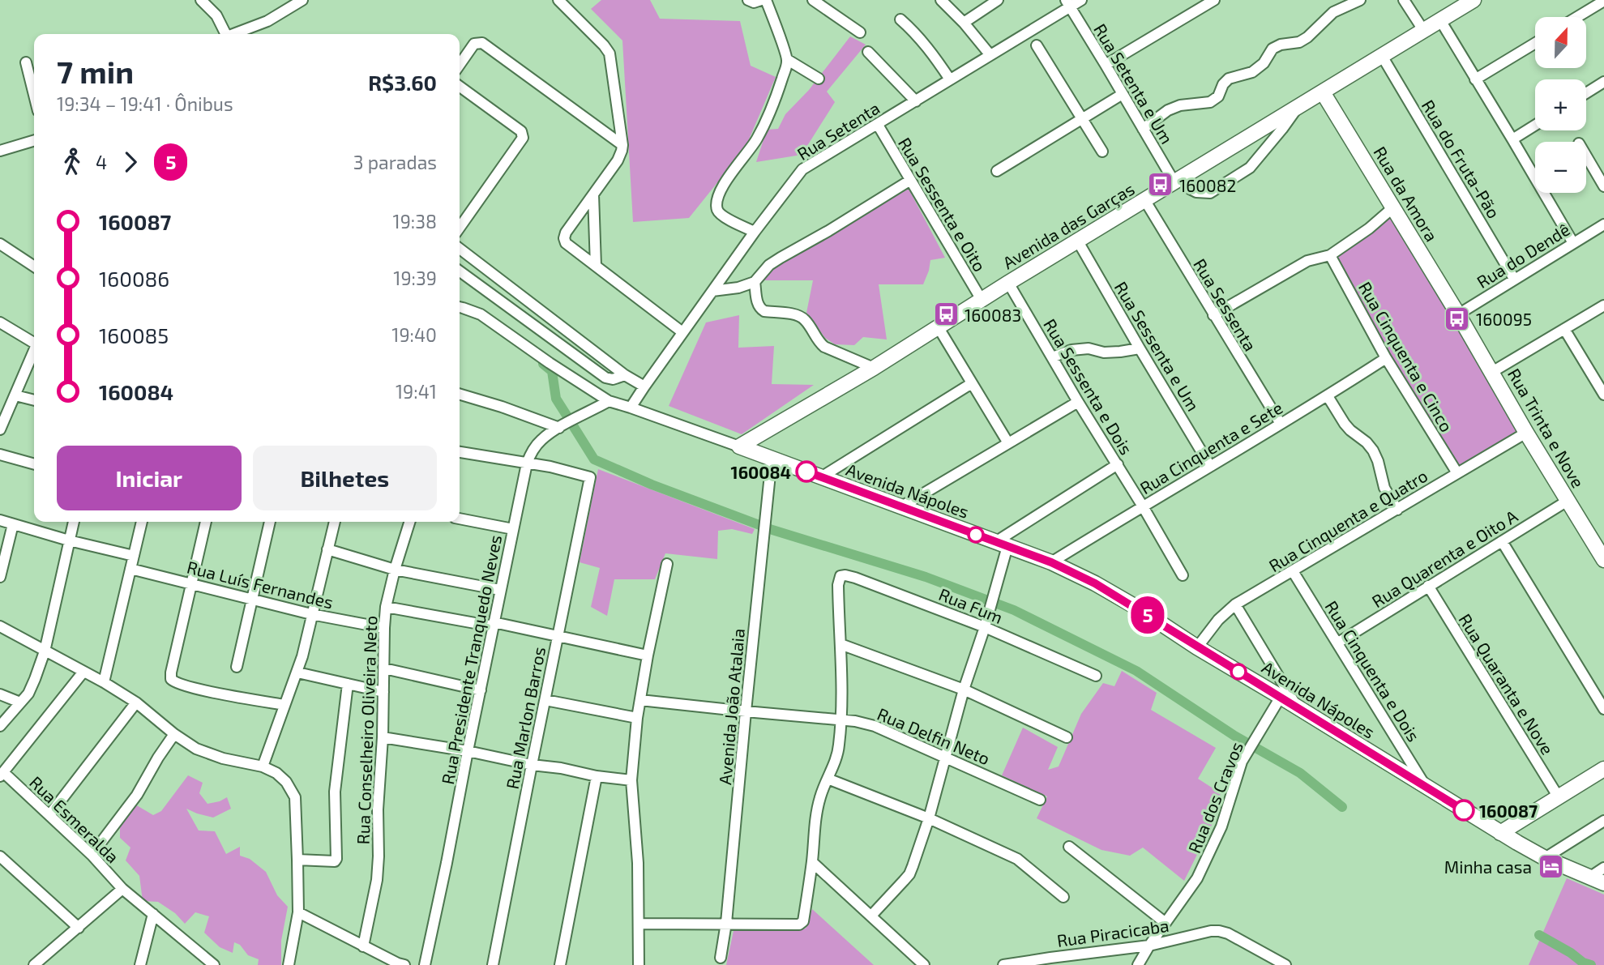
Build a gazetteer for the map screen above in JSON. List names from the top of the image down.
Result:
{
  "streets": {
    "main road": [
      "Rua da Amora",
      "Avenida das Garças",
      "Rua Trinta e Nove",
      "Avenida Nápoles"
    ],
    "street": [
      "Rua Setenta e Um",
      "Rua Setenta",
      "Rua do Fruta-Pão",
      "Rua Sessenta e Oito",
      "Rua do Dendê",
      "Rua Sessenta",
      "Rua Sessenta e Um",
      "Rua Cinquenta e Cinco",
      "Rua Sessenta e Dois",
      "Rua Cinquenta e Sete",
      "Rua Cinquenta e Quatro",
      "Rua Quarenta e Oito A",
      "Rua Luís Fernandes",
      "Rua Fum",
      "Rua Presidente Tranquedo Neves",
      "Rua Cinquenta e Dois",
      "Rua Quaranta e Nove",
      "Avenida João Atalaia",
      "Rua Marlon Barros",
      "Rua Conselheiro Oliveira Neto",
      "Rua Delfin Neto",
      "Rua dos Cravos",
      "Rua Esmeralda",
      "Rua Piracicaba"
    ]
  },
  "crossings": [
    ["Rua Setenta e Um", "Rua Setenta"],
    ["Rua Setenta e Um", "Avenida das Garças"],
    ["Rua Setenta", "Rua Sessenta e Oito"],
    ["Rua Setenta", "Avenida Nápoles"],
    ["Rua do Fruta-Pão", "Avenida das Garças"],
    ["Rua do Fruta-Pão", "Rua do Dendê"],
    ["Rua da Amora", "Avenida das Garças"],
    ["Rua da Amora", "Rua do Dendê"],
    ["Rua da Amora", "Rua Trinta e Nove"],
    ["Rua Sessenta e Oito", "Avenida das Garças"],
    ["Avenida das Garças", "Rua Sessenta"],
    ["Avenida das Garças", "Rua Sessenta e Um"],
    ["Avenida das Garças", "Rua Sessenta e Dois"],
    ["Avenida das Garças", "Avenida Nápoles"],
    ["Rua do Dendê", "Rua Trinta e Nove"],
    ["Rua Sessenta", "Rua Cinquenta e Sete"],
    ["Rua Sessenta e Um", "Rua Cinquenta e Sete"],
    ["Rua Cinquenta e Cinco", "Rua Cinquenta e Sete"],
    ["Rua Cinquenta e Cinco", "Rua Cinquenta e Quatro"],
    ["Rua Sessenta e Dois", "Rua Cinquenta e Sete"],
    ["Rua Trinta e Nove", "Rua Cinquenta e Quatro"],
    ["Rua Trinta e Nove", "Rua Quarenta e Oito A"],
    ["Rua Cinquenta e Sete", "Avenida Nápoles"],
    ["Avenida Nápoles", "Rua Cinquenta e Quatro"],
    ["Avenida Nápoles", "Rua Presidente Tranquedo Neves"],
    ["Avenida Nápoles", "Rua Cinquenta e Dois"],
    ["Avenida Nápoles", "Avenida João Atalaia"],
    ["Avenida Nápoles", "Rua dos Cravos"],
    ["Rua Cinquenta e Quatro", "Rua Cinquenta e Dois"],
    ["Rua Quarenta e Oito A", "Rua Cinquenta e Dois"],
    ["Rua Quarenta e Oito A", "Rua Quaranta e Nove"],
    ["Rua Luís Fernandes", "Rua Conselheiro Oliveira Neto"],
    ["Rua Presidente Tranquedo Neves", "Rua Marlon Barros"],
    ["Avenida João Atalaia", "Rua Delfin Neto"],
    ["Rua dos Cravos", "Rua Piracicaba"]
  ],
  "places": {
    "bus stop": ["160082", "160083", "160095"],
    "other": ["160084", "160087"],
    "hotel": ["Minha casa"]
  },
  "lines": ["bus line 5"],
  "north": "top",
  "page": {
    "on_map": "5",
    "map_buttons": ["+", "−"],
    "heading": ["7 min", "19:34 – 19:41 · Ônibus", "R$3.60"],
    "legs": ["4", "5", "3 paradas"],
    "list": [
      {
        "name": "160087",
        "value": "19:38"
      },
      {
        "name": "160086",
        "value": "19:39"
      },
      {
        "name": "160085",
        "value": "19:40"
      },
      {
        "name": "160084",
        "value": "19:41"
      }
    ],
    "buttons": ["Iniciar", "Bilhetes"]
  }
}
